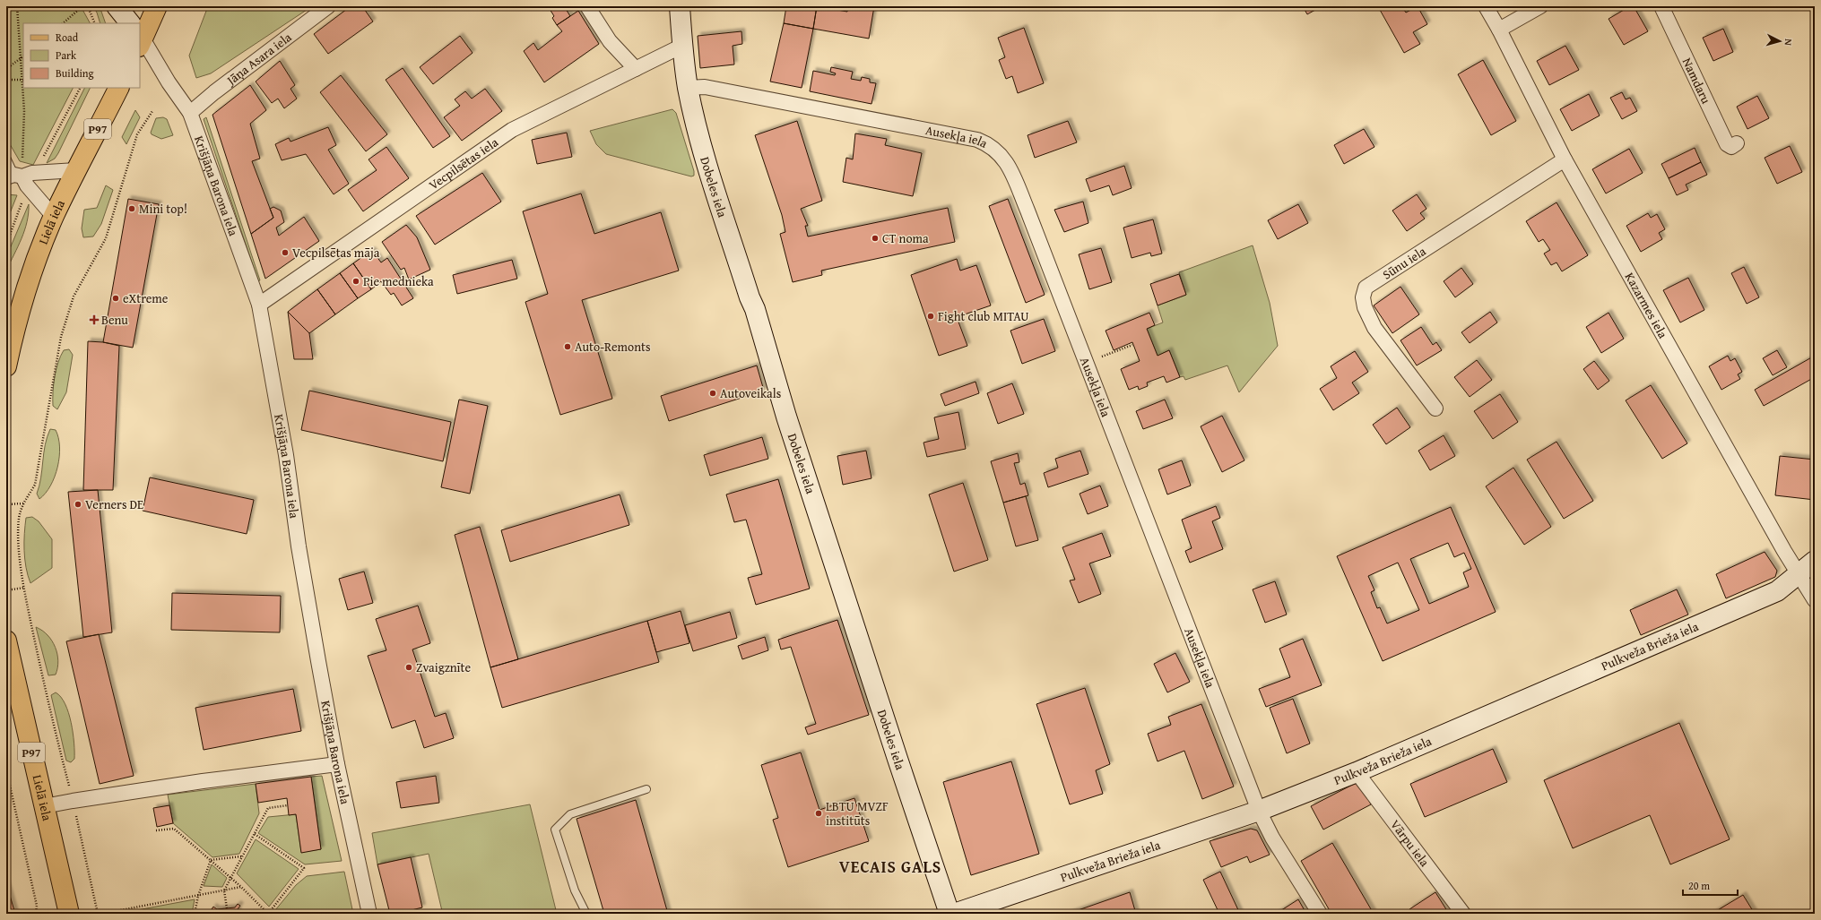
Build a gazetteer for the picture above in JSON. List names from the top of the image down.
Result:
{
  "streets": {
    "main road": ["P97", "Lielā iela"],
    "street": [
      "Jāņa Asara iela",
      "Namdaru",
      "Ausekļa iela",
      "Vecpilsētas iela",
      "Krišjāņa Barona iela",
      "Dobeles iela",
      "Sūnu iela",
      "Kazarmes iela",
      "Pulkveža Brieža iela",
      "Vārpu iela"
    ]
  },
  "crossings": [
    ["Jāņa Asara iela", "Krišjāņa Barona iela"],
    ["Ausekļa iela", "Dobeles iela"],
    ["Ausekļa iela", "Pulkveža Brieža iela"],
    ["Vecpilsētas iela", "Krišjāņa Barona iela"],
    ["Vecpilsētas iela", "Dobeles iela"],
    ["Sūnu iela", "Kazarmes iela"],
    ["Kazarmes iela", "Pulkveža Brieža iela"],
    ["Pulkveža Brieža iela", "Vārpu iela"]
  ],
  "districts": ["VECAIS GALS"],
  "places": {
    "other": [
      "Mini top!",
      "CT noma",
      "Vecpilsētas māja",
      "Pie mednieka",
      "eXtreme",
      "Fight club MITAU",
      "Auto-Remonts",
      "Autoveikals",
      "Verners DE",
      "Zvaigznīte",
      "LBTU MVZF institūts"
    ],
    "health": ["Benu"]
  },
  "legend": ["Road", "Park", "Building"],
  "scale_bar": "20 m",
  "north": "right"
}
